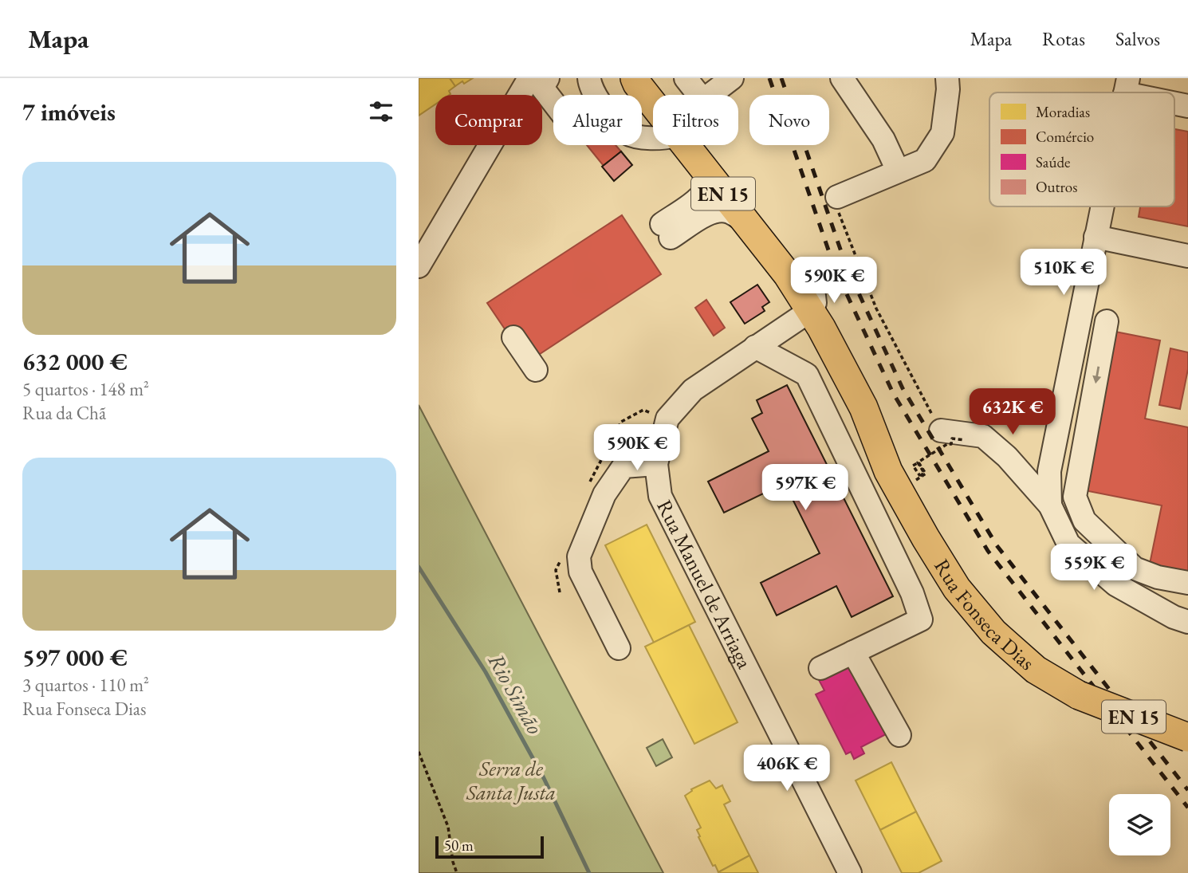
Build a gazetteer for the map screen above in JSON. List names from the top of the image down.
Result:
{
  "streets": {
    "main road": ["EN 15", "Rua Fonseca Dias"],
    "street": ["Rua Manuel de Arriaga"]
  },
  "crossings": [
    ["Rua Manuel de Arriaga", "Rua Fonseca Dias"]
  ],
  "water": ["Rio Simão"],
  "parks": ["Serra de Santa Justa"],
  "legend": [
    "Moradias",
    "Comércio",
    "Saúde",
    "Outros"
  ],
  "scale_bar": "50 m",
  "page": {
    "header": "Mapa",
    "nav": ["Mapa", "Rotas", "Salvos"],
    "heading": "7 imóveis",
    "chip": [
      "Comprar",
      "Alugar",
      "Filtros",
      "Novo"
    ],
    "list": [
      {
        "name": "632 000 €",
        "note": "5 quartos · 148 m² · Rua da Chã"
      },
      {
        "name": "597 000 €",
        "note": "3 quartos · 110 m² · Rua Fonseca Dias"
      }
    ],
    "price": [
      "510K €",
      "590K €",
      "632K €",
      "590K €",
      "597K €",
      "559K €",
      "406K €"
    ],
    "scale": "50 m"
  }
}
